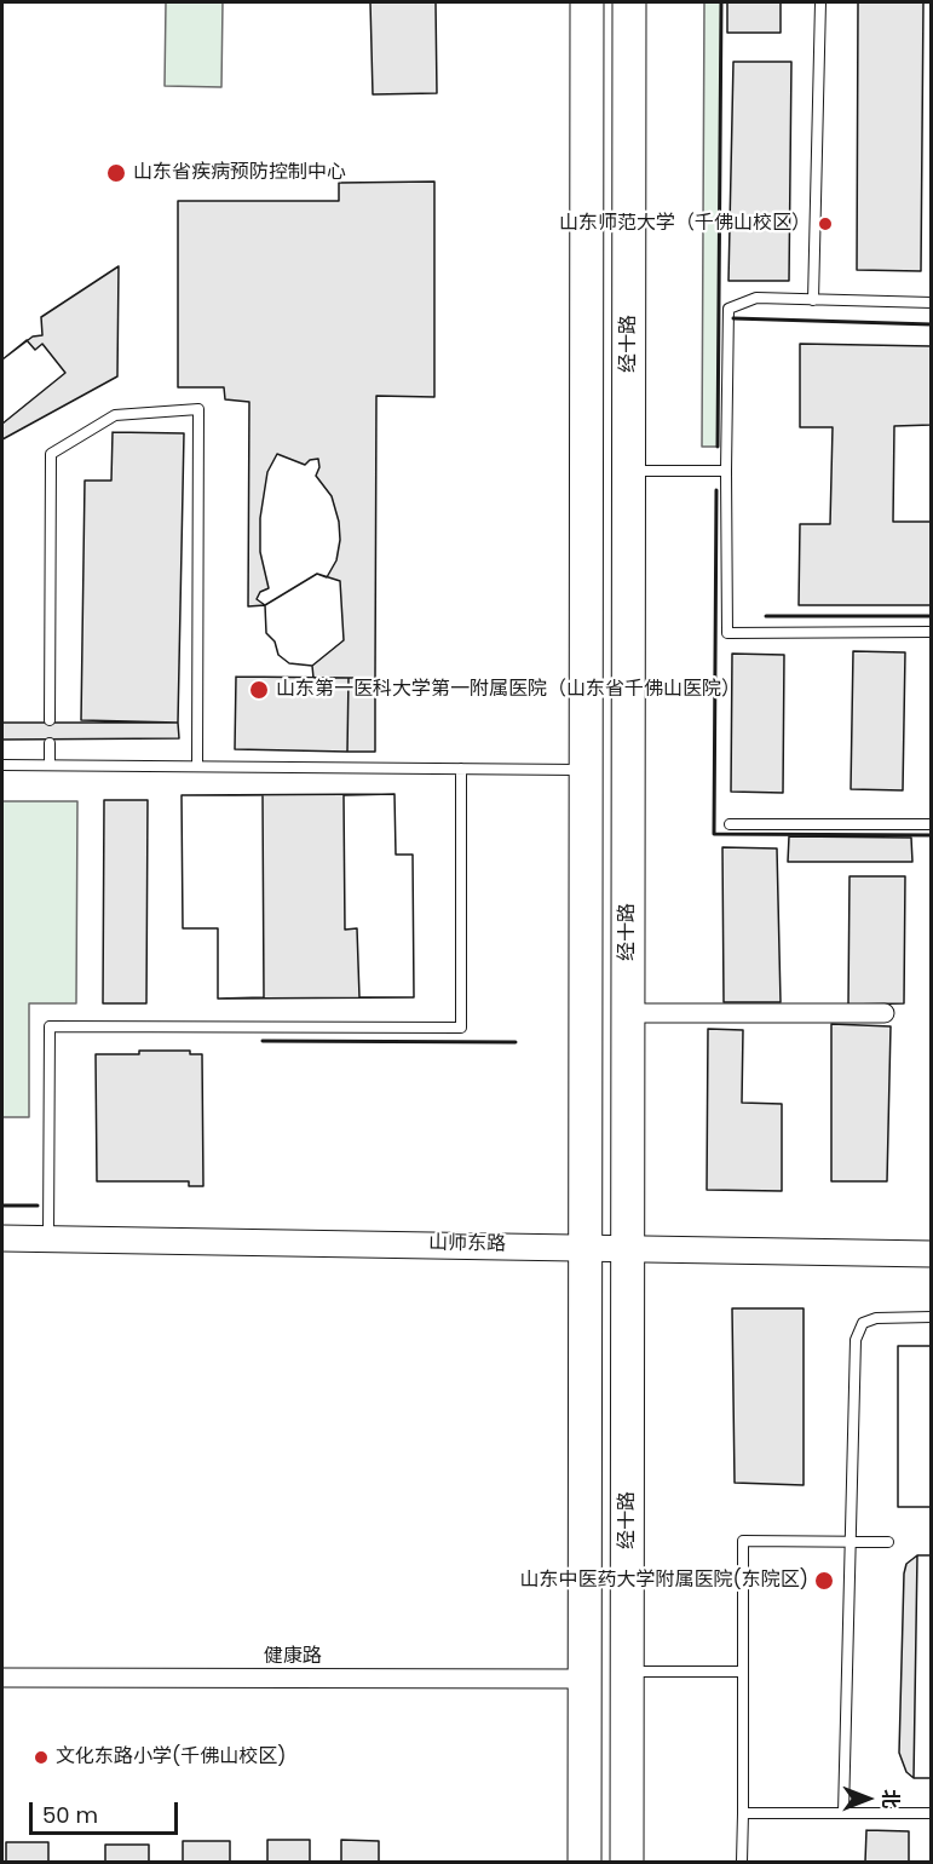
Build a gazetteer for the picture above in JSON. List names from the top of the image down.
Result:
{
  "streets": {
    "highway": ["经十路"],
    "main road": ["山师东路"],
    "street": ["健康路"]
  },
  "crossings": [
    ["经十路", "山师东路"]
  ],
  "places": [
    "山东省疾病预防控制中心",
    "山东师范大学（千佛山校区）",
    "山东第一医科大学第一附属医院（山东省千佛山医院）",
    "山东中医药大学附属医院(东院区)",
    "文化东路小学(千佛山校区)"
  ],
  "scale_bar": "50 m",
  "north": "right"
}
